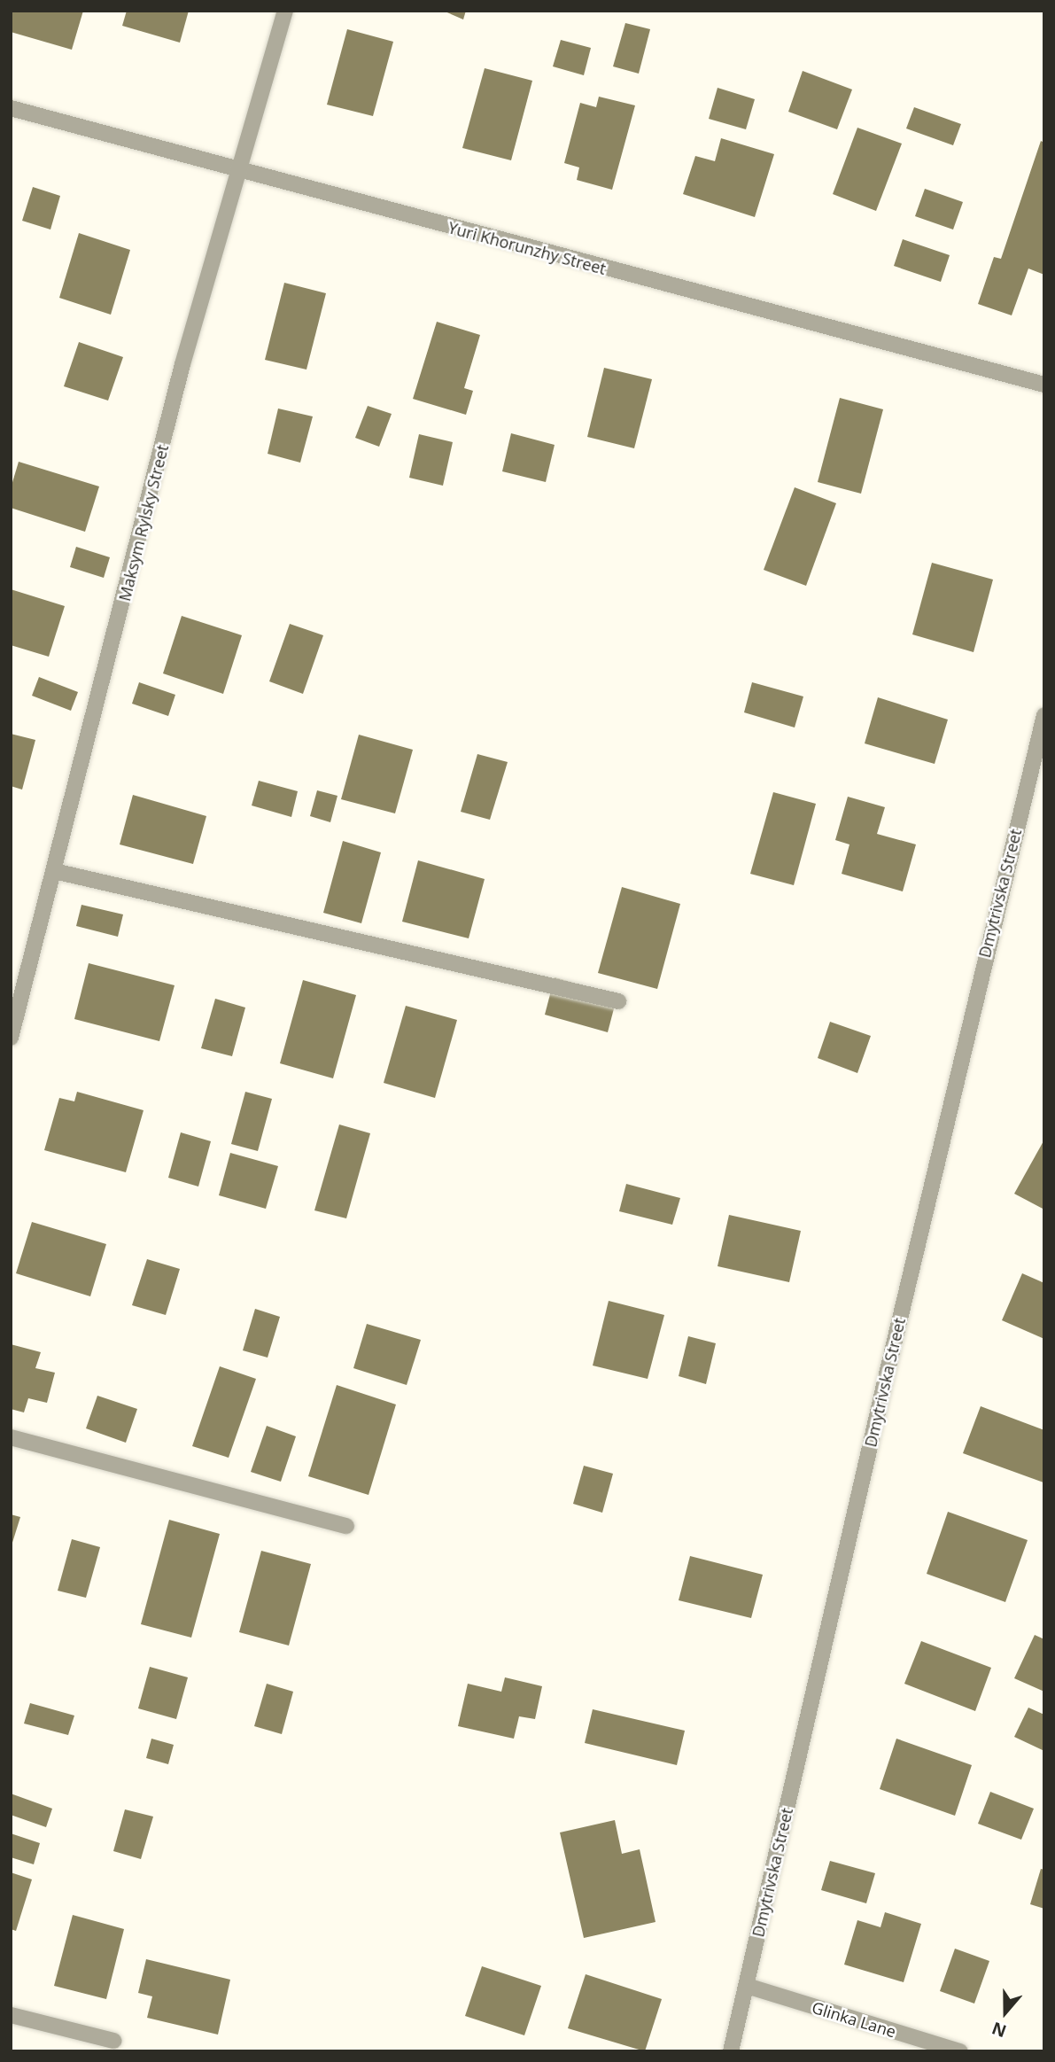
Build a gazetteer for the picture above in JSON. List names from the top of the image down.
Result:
{
  "streets": {
    "street": [
      "Yuri Khorunzhy Street",
      "Maksym Rylsky Street",
      "Dmytrivska Street",
      "Glinka Lane"
    ]
  },
  "crossings": [
    ["Yuri Khorunzhy Street", "Maksym Rylsky Street"],
    ["Dmytrivska Street", "Glinka Lane"]
  ],
  "north": "bottom"
}
